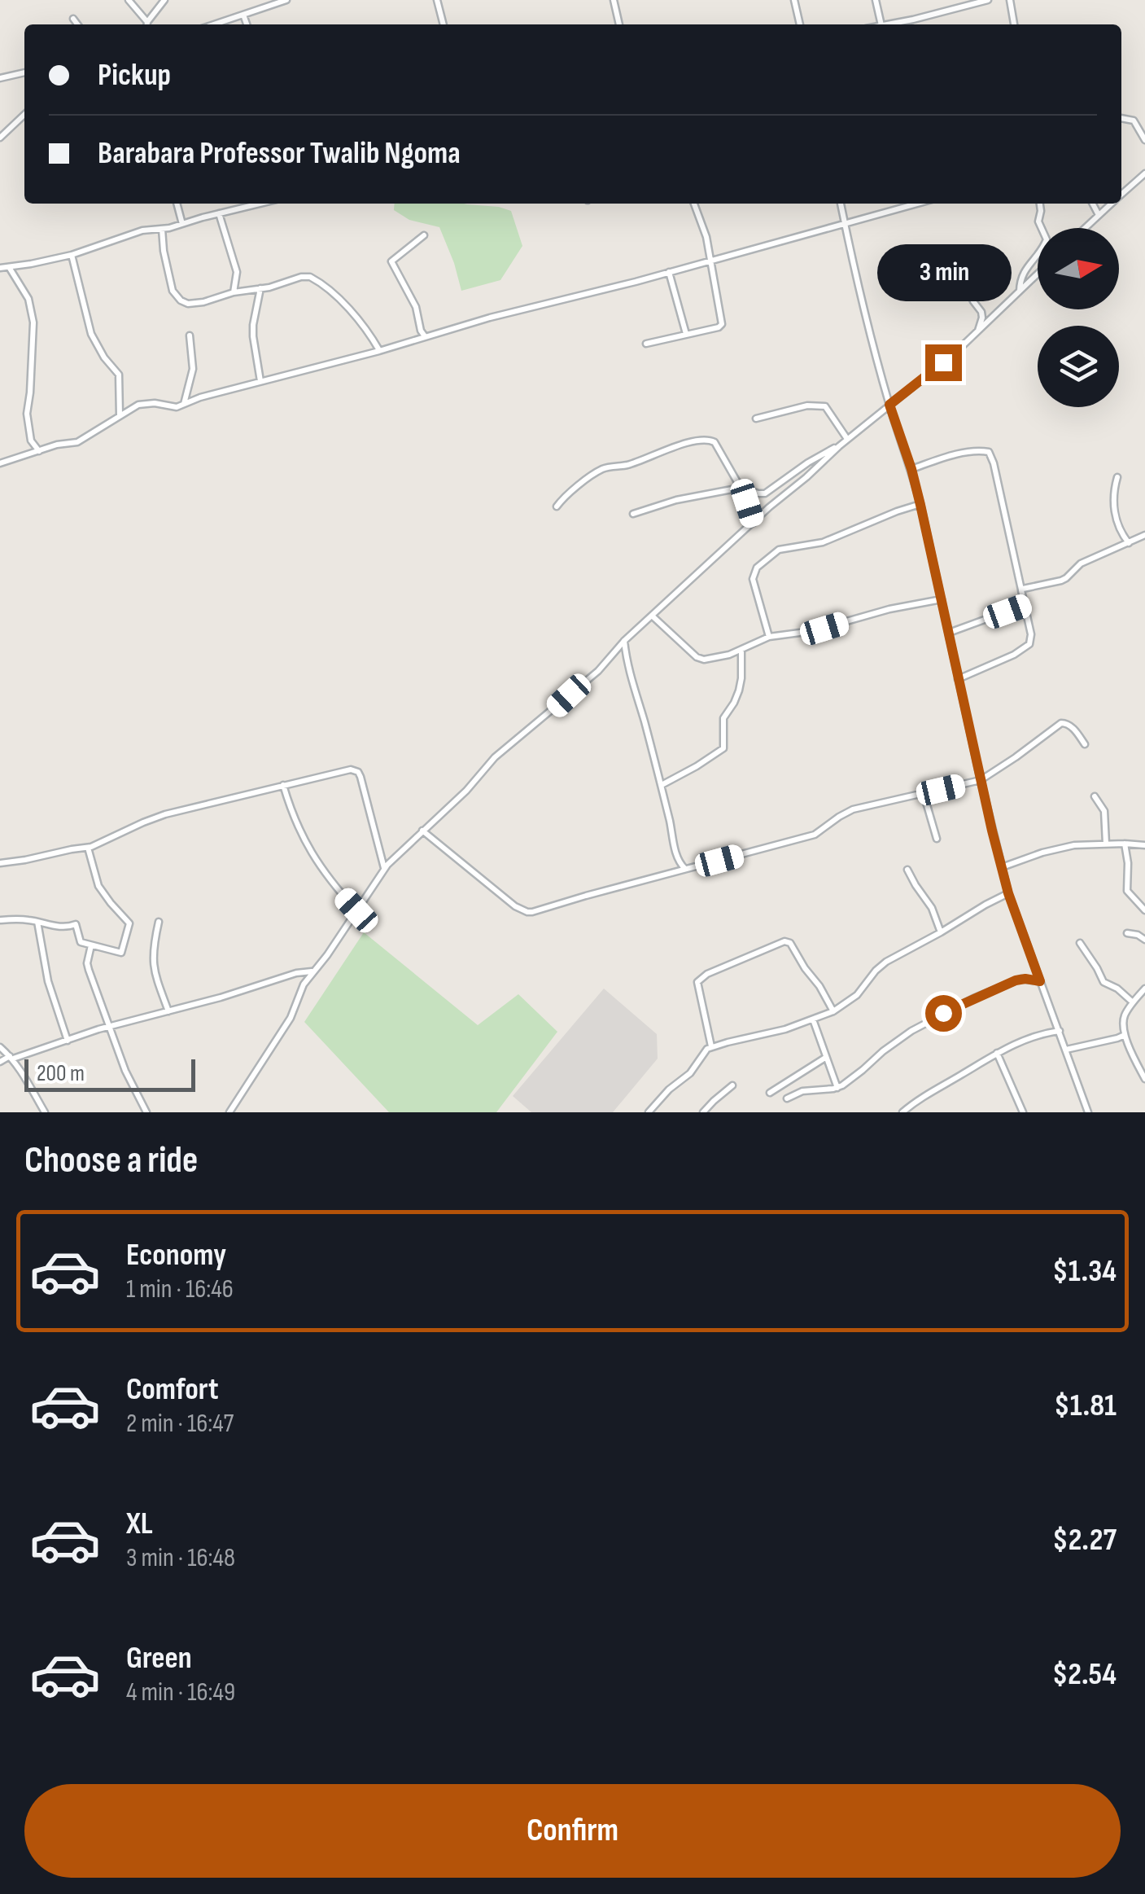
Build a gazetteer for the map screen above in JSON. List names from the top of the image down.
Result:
{
  "scale_bar": "200 m",
  "north": "right",
  "page": {
    "banner": ["Pickup", "Barabara Professor Twalib Ngoma"],
    "bubble": "3 min",
    "scale": "200 m",
    "heading": "Choose a ride",
    "list": [
      {
        "name": "Economy",
        "note": "1 min · 16:46",
        "value": "$1.34"
      },
      {
        "name": "Comfort",
        "note": "2 min · 16:47",
        "value": "$1.81"
      },
      {
        "name": "XL",
        "note": "3 min · 16:48",
        "value": "$2.27"
      },
      {
        "name": "Green",
        "note": "4 min · 16:49",
        "value": "$2.54"
      }
    ],
    "buttons": "Confirm"
  }
}
